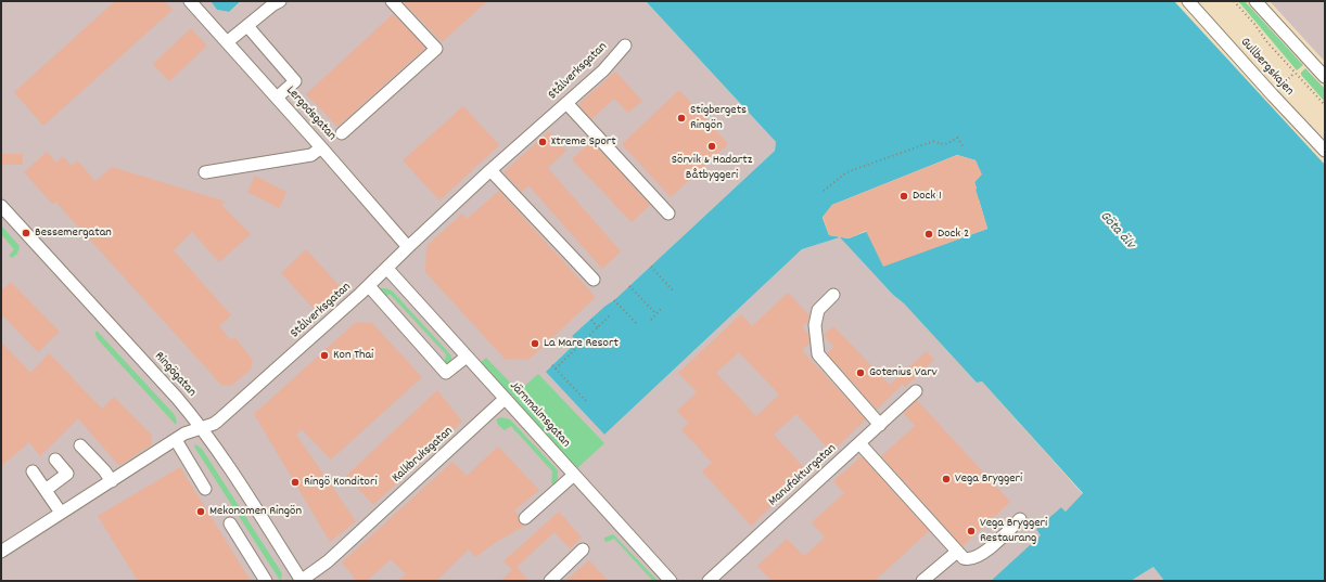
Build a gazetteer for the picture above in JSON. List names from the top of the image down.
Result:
{
  "streets": {
    "street": [
      "Gullbergskajen",
      "Stålverksgatan",
      "Lergodsgatan",
      "Ringögatan",
      "Järnmalmsgatan",
      "Kalkbruksgatan",
      "Manufakturgatan"
    ]
  },
  "crossings": [
    ["Stålverksgatan", "Lergodsgatan"],
    ["Stålverksgatan", "Ringögatan"],
    ["Stålverksgatan", "Järnmalmsgatan"],
    ["Ringögatan", "Kalkbruksgatan"],
    ["Järnmalmsgatan", "Kalkbruksgatan"]
  ],
  "water": ["Göta älv"],
  "places": [
    "Stigbergets Ringön",
    "Xtreme Sport",
    "Sörvik & Hadartz Båtbyggeri",
    "Dock 1",
    "Bessemergatan",
    "Dock 2",
    "La Mare Resort",
    "Kon Thai",
    "Gotenius Varv",
    "Vega Bryggeri",
    "Ringö Konditori",
    "Mekonomen Ringön",
    "Vega Bryggeri Restaurang"
  ]
}
